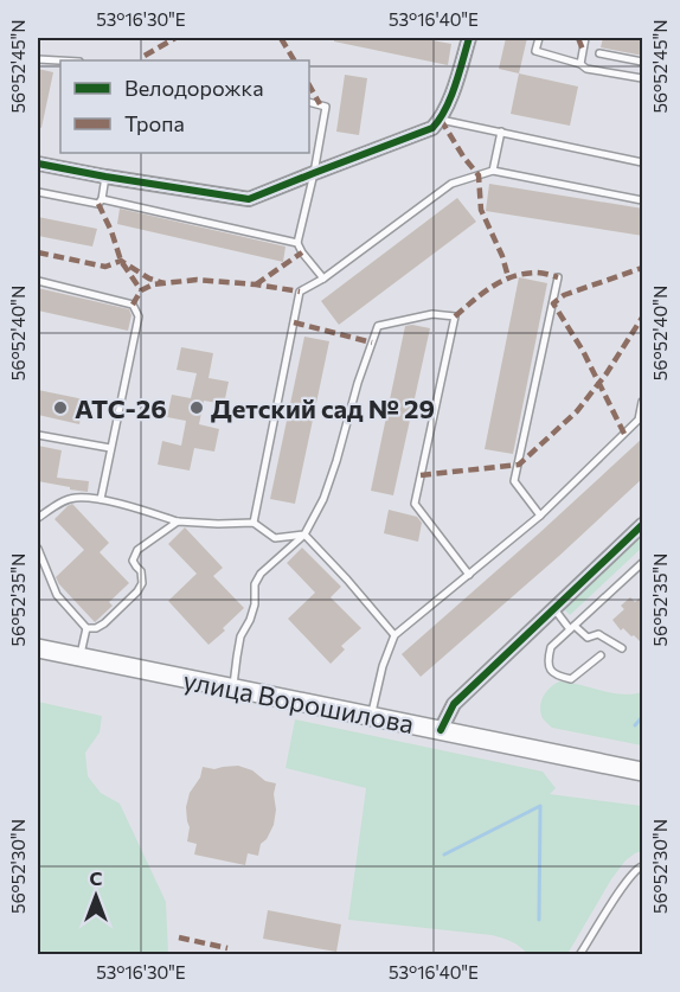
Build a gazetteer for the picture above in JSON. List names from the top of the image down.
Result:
{
  "streets": {
    "main road": ["улица Ворошилова"]
  },
  "places": ["АТС-26", "Детский сад № 29"],
  "legend": ["Велодорожка", "Тропа"],
  "north": "top",
  "coordinates": [
    "53°16'30\"E",
    "53°16'40\"E",
    "56°52'45\"N",
    "56°52'40\"N",
    "56°52'35\"N",
    "56°52'30\"N"
  ]
}
